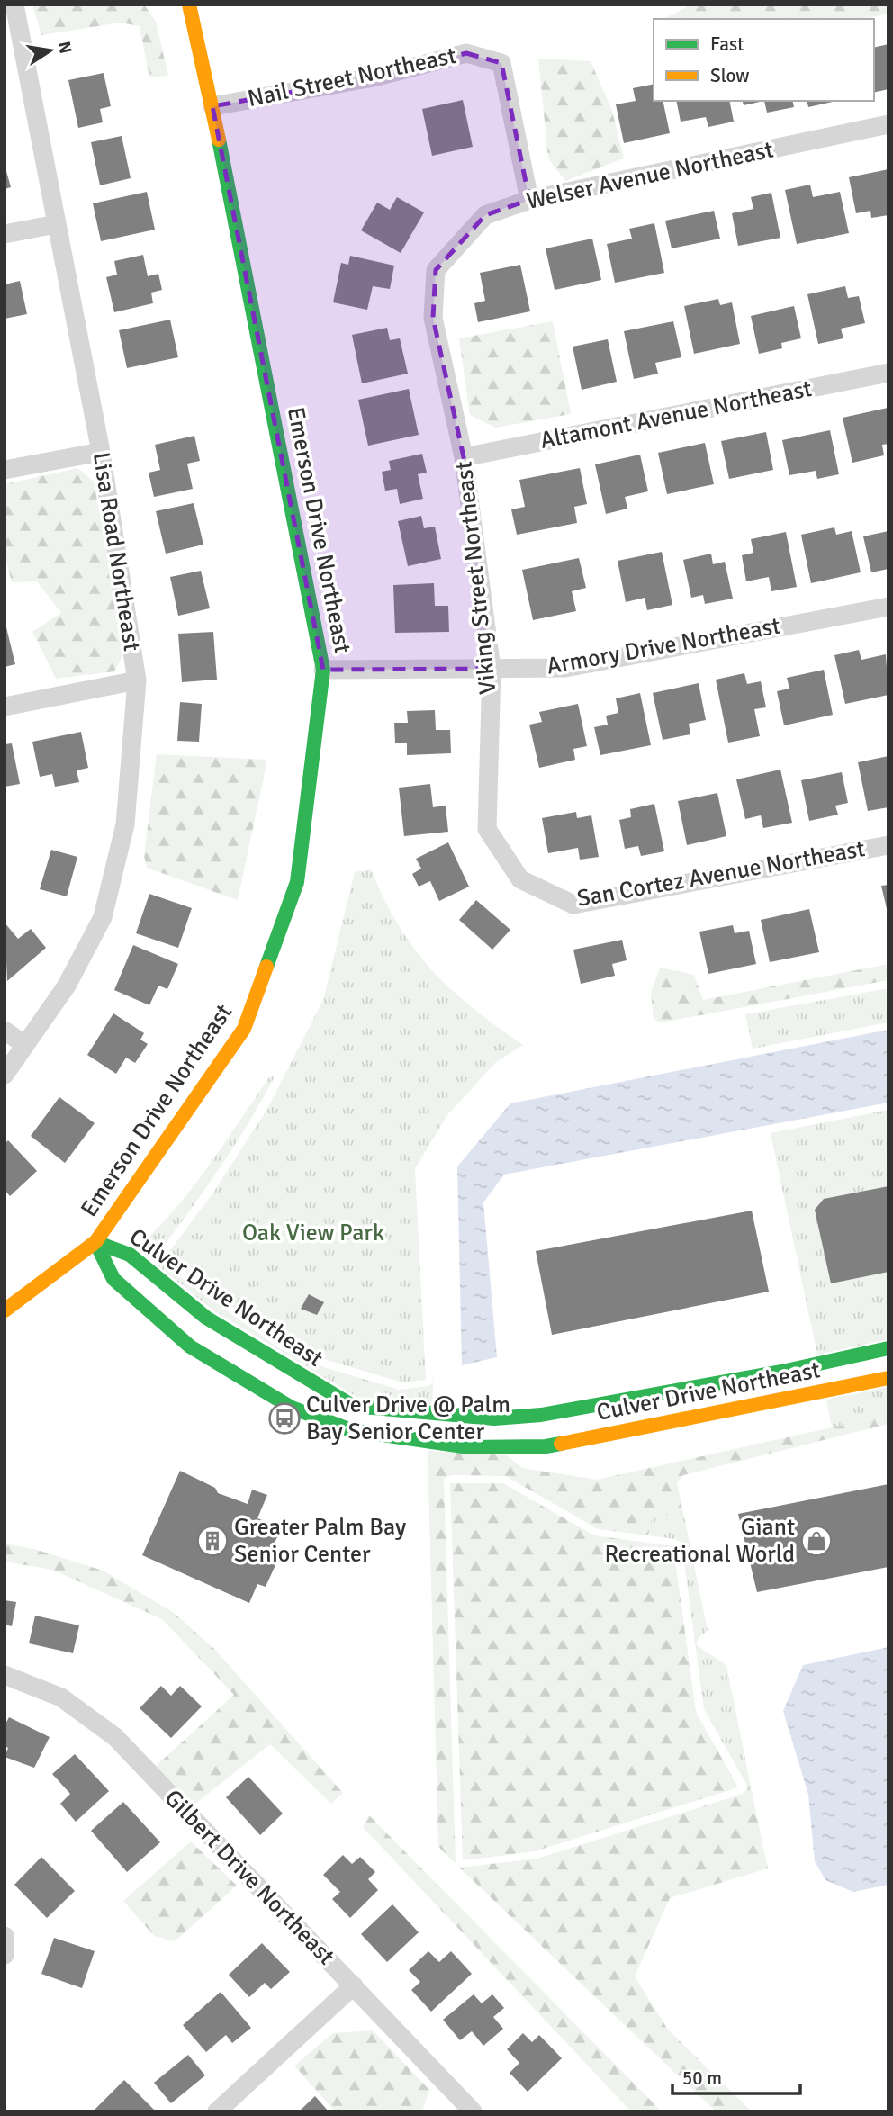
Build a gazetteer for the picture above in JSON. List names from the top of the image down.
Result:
{
  "streets": {
    "street": [
      "Nail Street Northeast",
      "Welser Avenue Northeast",
      "Altamont Avenue Northeast",
      "Emerson Drive Northeast",
      "Lisa Road Northeast",
      "Viking Street Northeast",
      "Armory Drive Northeast",
      "San Cortez Avenue Northeast",
      "Culver Drive Northeast",
      "Gilbert Drive Northeast"
    ]
  },
  "crossings": [
    ["Nail Street Northeast", "Welser Avenue Northeast"],
    ["Nail Street Northeast", "Emerson Drive Northeast"],
    ["Welser Avenue Northeast", "Viking Street Northeast"],
    ["Altamont Avenue Northeast", "Viking Street Northeast"],
    ["Emerson Drive Northeast", "Armory Drive Northeast"],
    ["Emerson Drive Northeast", "Culver Drive Northeast"],
    ["Viking Street Northeast", "Armory Drive Northeast"],
    ["Viking Street Northeast", "San Cortez Avenue Northeast"]
  ],
  "parks": ["Oak View Park"],
  "places": {
    "bus stop": ["Culver Drive @ Palm Bay Senior Center"],
    "building": ["Greater Palm Bay Senior Center"],
    "shop": ["Giant Recreational World"]
  },
  "legend": ["Fast", "Slow"],
  "scale_bar": "50 m",
  "north": "right"
}
